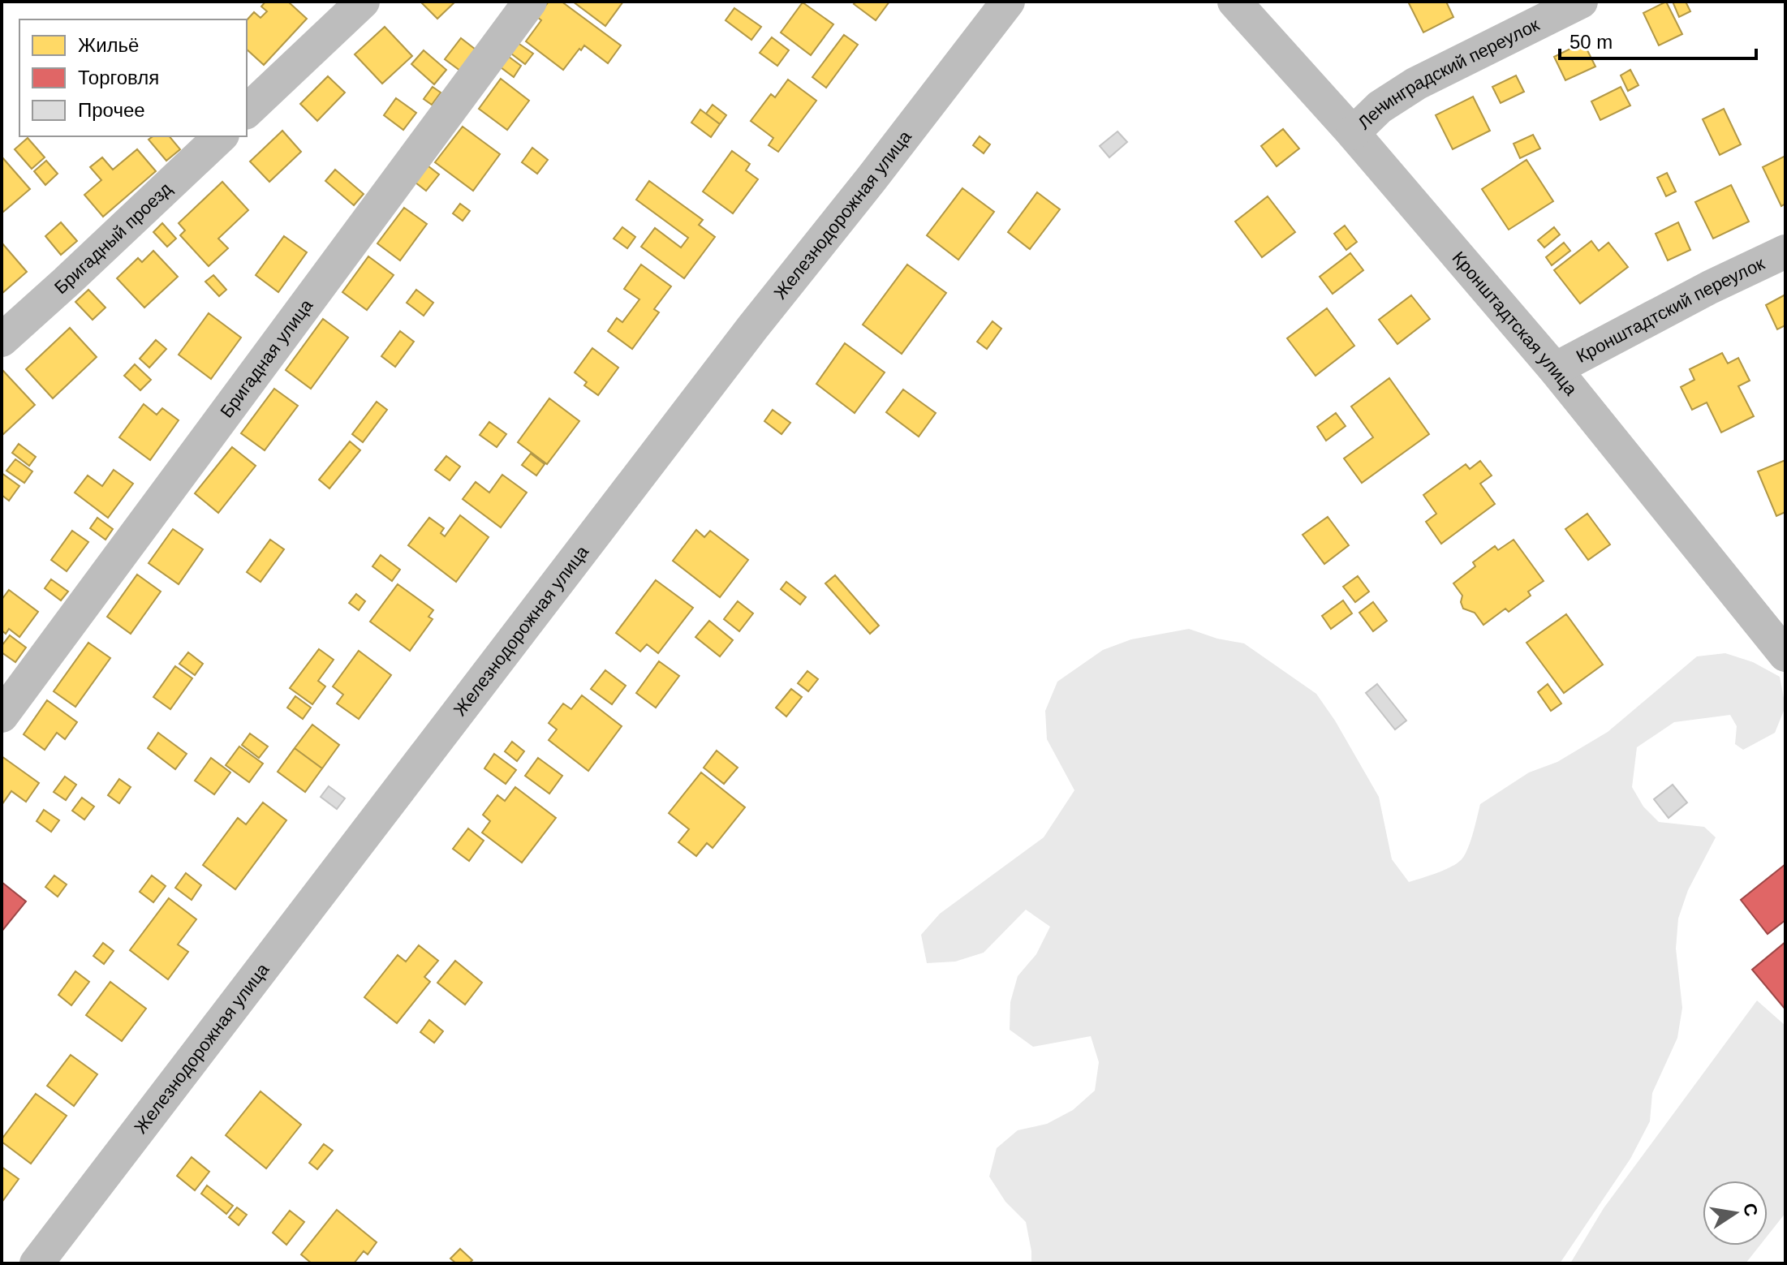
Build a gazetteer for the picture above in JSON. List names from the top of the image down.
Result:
{
  "streets": {
    "street": [
      "Ленинградский переулок",
      "Железнодорожная улица",
      "Бригадный проезд",
      "Кронштадтский переулок",
      "Кронштадтская улица",
      "Бригадная улица"
    ]
  },
  "crossings": [
    ["Ленинградский переулок", "Кронштадтская улица"],
    ["Кронштадтский переулок", "Кронштадтская улица"]
  ],
  "legend": ["Жильё", "Торговля", "Прочее"],
  "scale_bar": "50 m",
  "north": "right"
}
